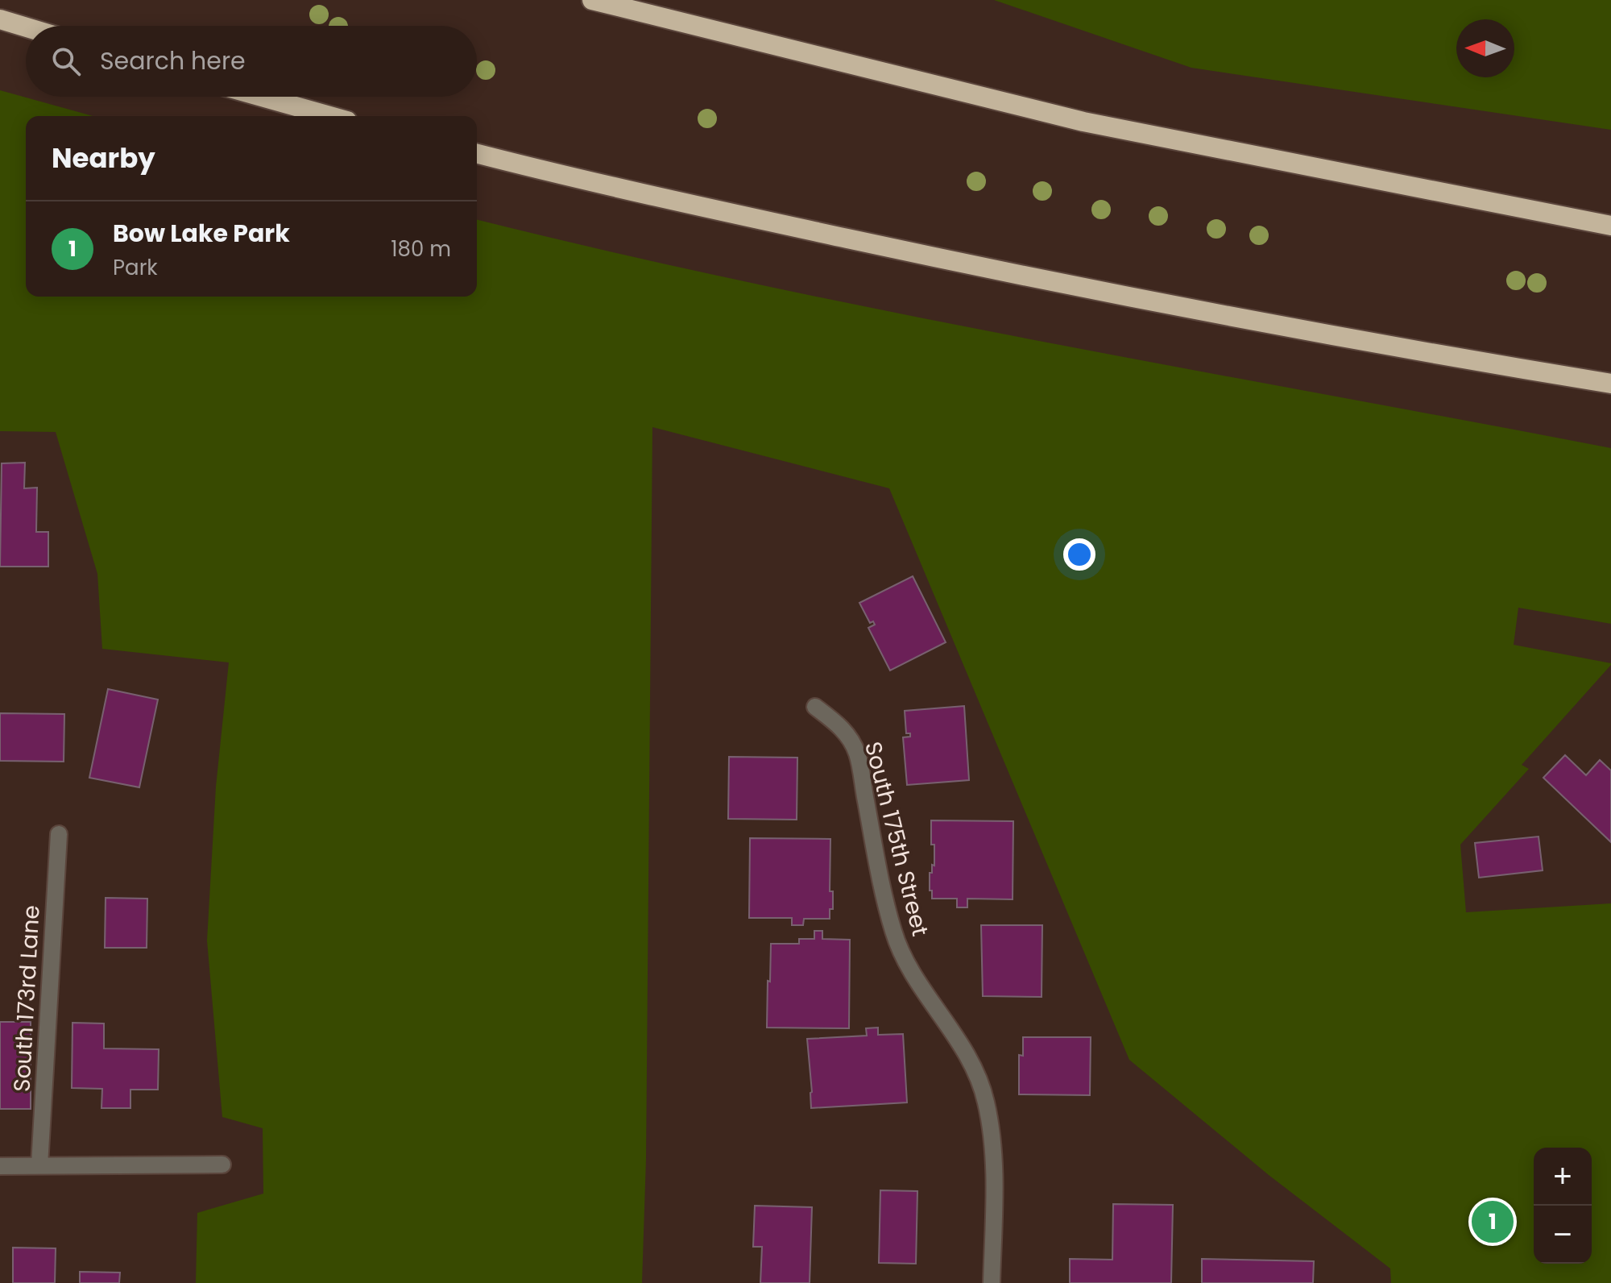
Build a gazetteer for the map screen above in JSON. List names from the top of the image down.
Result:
{
  "streets": {
    "street": ["South 175th Street", "South 173rd Lane"]
  },
  "north": "left",
  "page": {
    "search": "Search here",
    "heading": "Nearby",
    "list": [
      {
        "mark": "1",
        "name": "Bow Lake Park",
        "note": "Park",
        "value": "180 m"
      }
    ],
    "map_buttons": ["+", "−"],
    "pins": "1"
  }
}
